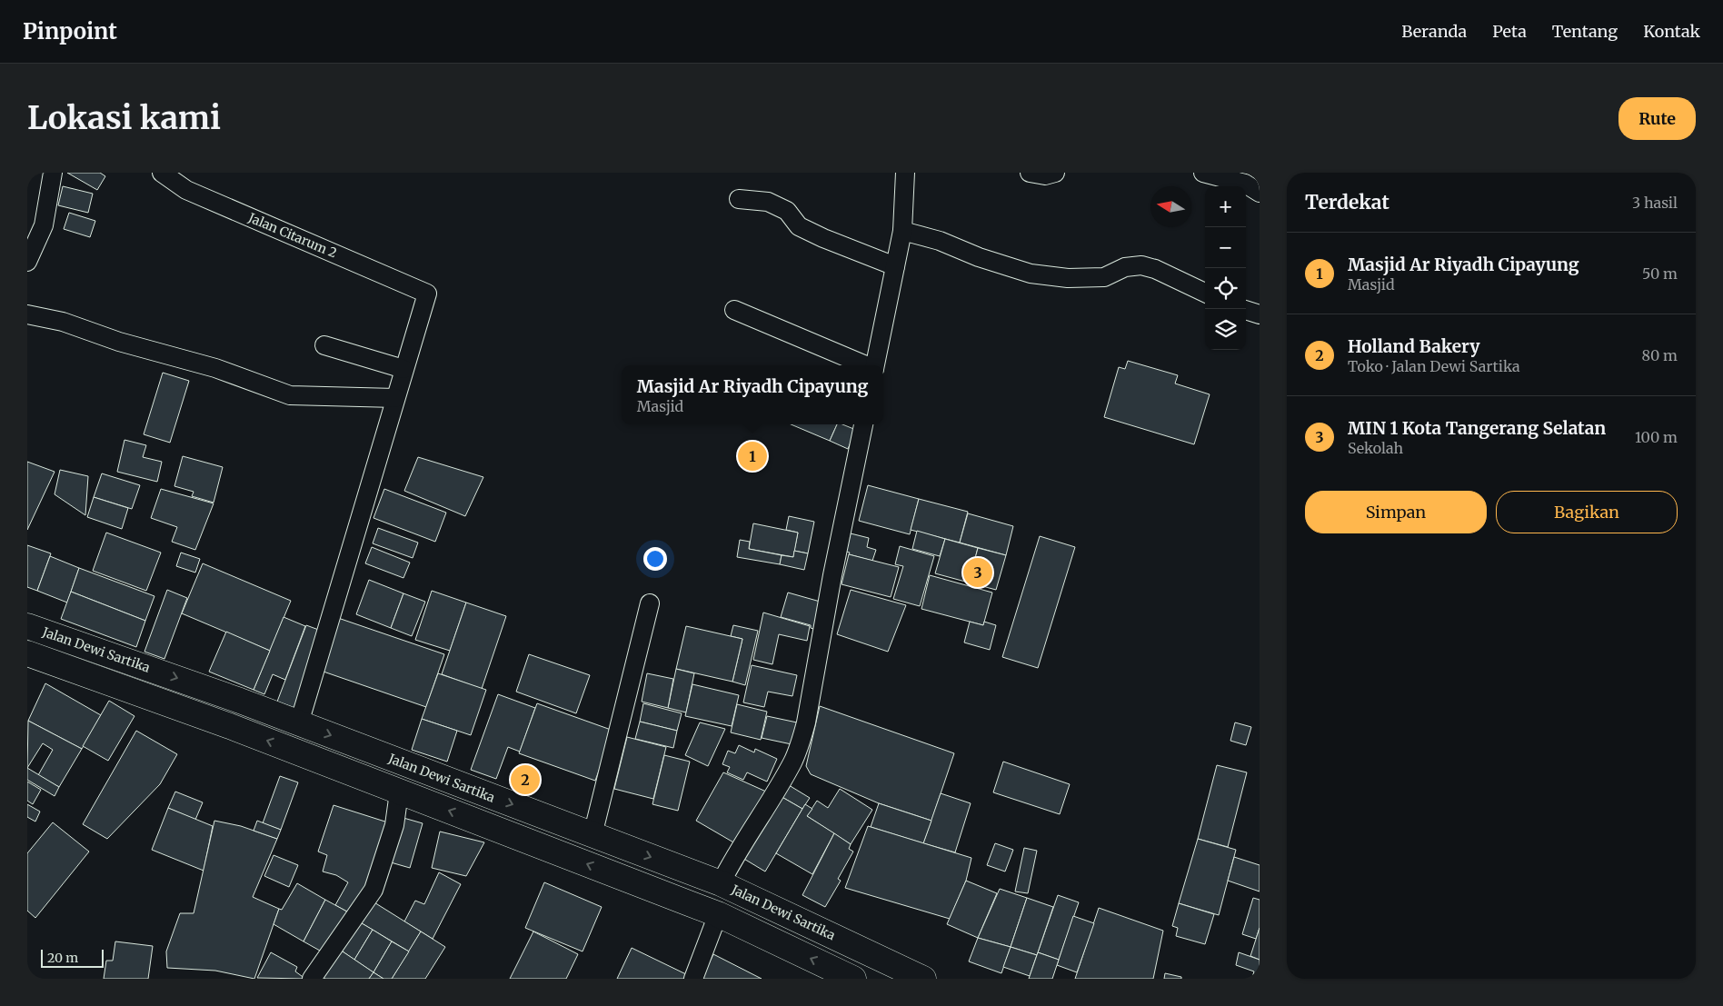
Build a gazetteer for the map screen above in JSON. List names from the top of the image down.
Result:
{
  "streets": {
    "highway": ["Jalan Dewi Sartika"],
    "street": ["Jalan Citarum 2"]
  },
  "scale_bar": "20 m",
  "north": "left",
  "page": {
    "header": "Pinpoint",
    "nav": [
      "Beranda",
      "Peta",
      "Tentang",
      "Kontak"
    ],
    "buttons": [
      "Rute",
      ["Simpan", "Bagikan"]
    ],
    "title": "Lokasi kami",
    "heading": ["Terdekat", "3 hasil"],
    "map_buttons": ["+", "−"],
    "list": [
      {
        "mark": "1",
        "name": "Masjid Ar Riyadh Cipayung",
        "note": "Masjid",
        "value": "50 m"
      },
      {
        "mark": "2",
        "name": "Holland Bakery",
        "note": "Toko · Jalan Dewi Sartika",
        "value": "80 m"
      },
      {
        "mark": "3",
        "name": "MIN 1 Kota Tangerang Selatan",
        "note": "Sekolah",
        "value": "100 m"
      }
    ],
    "popup": ["Masjid Ar Riyadh Cipayung", "Masjid"],
    "pins": ["1", "3", "2"],
    "scale": "20 m"
  }
}
